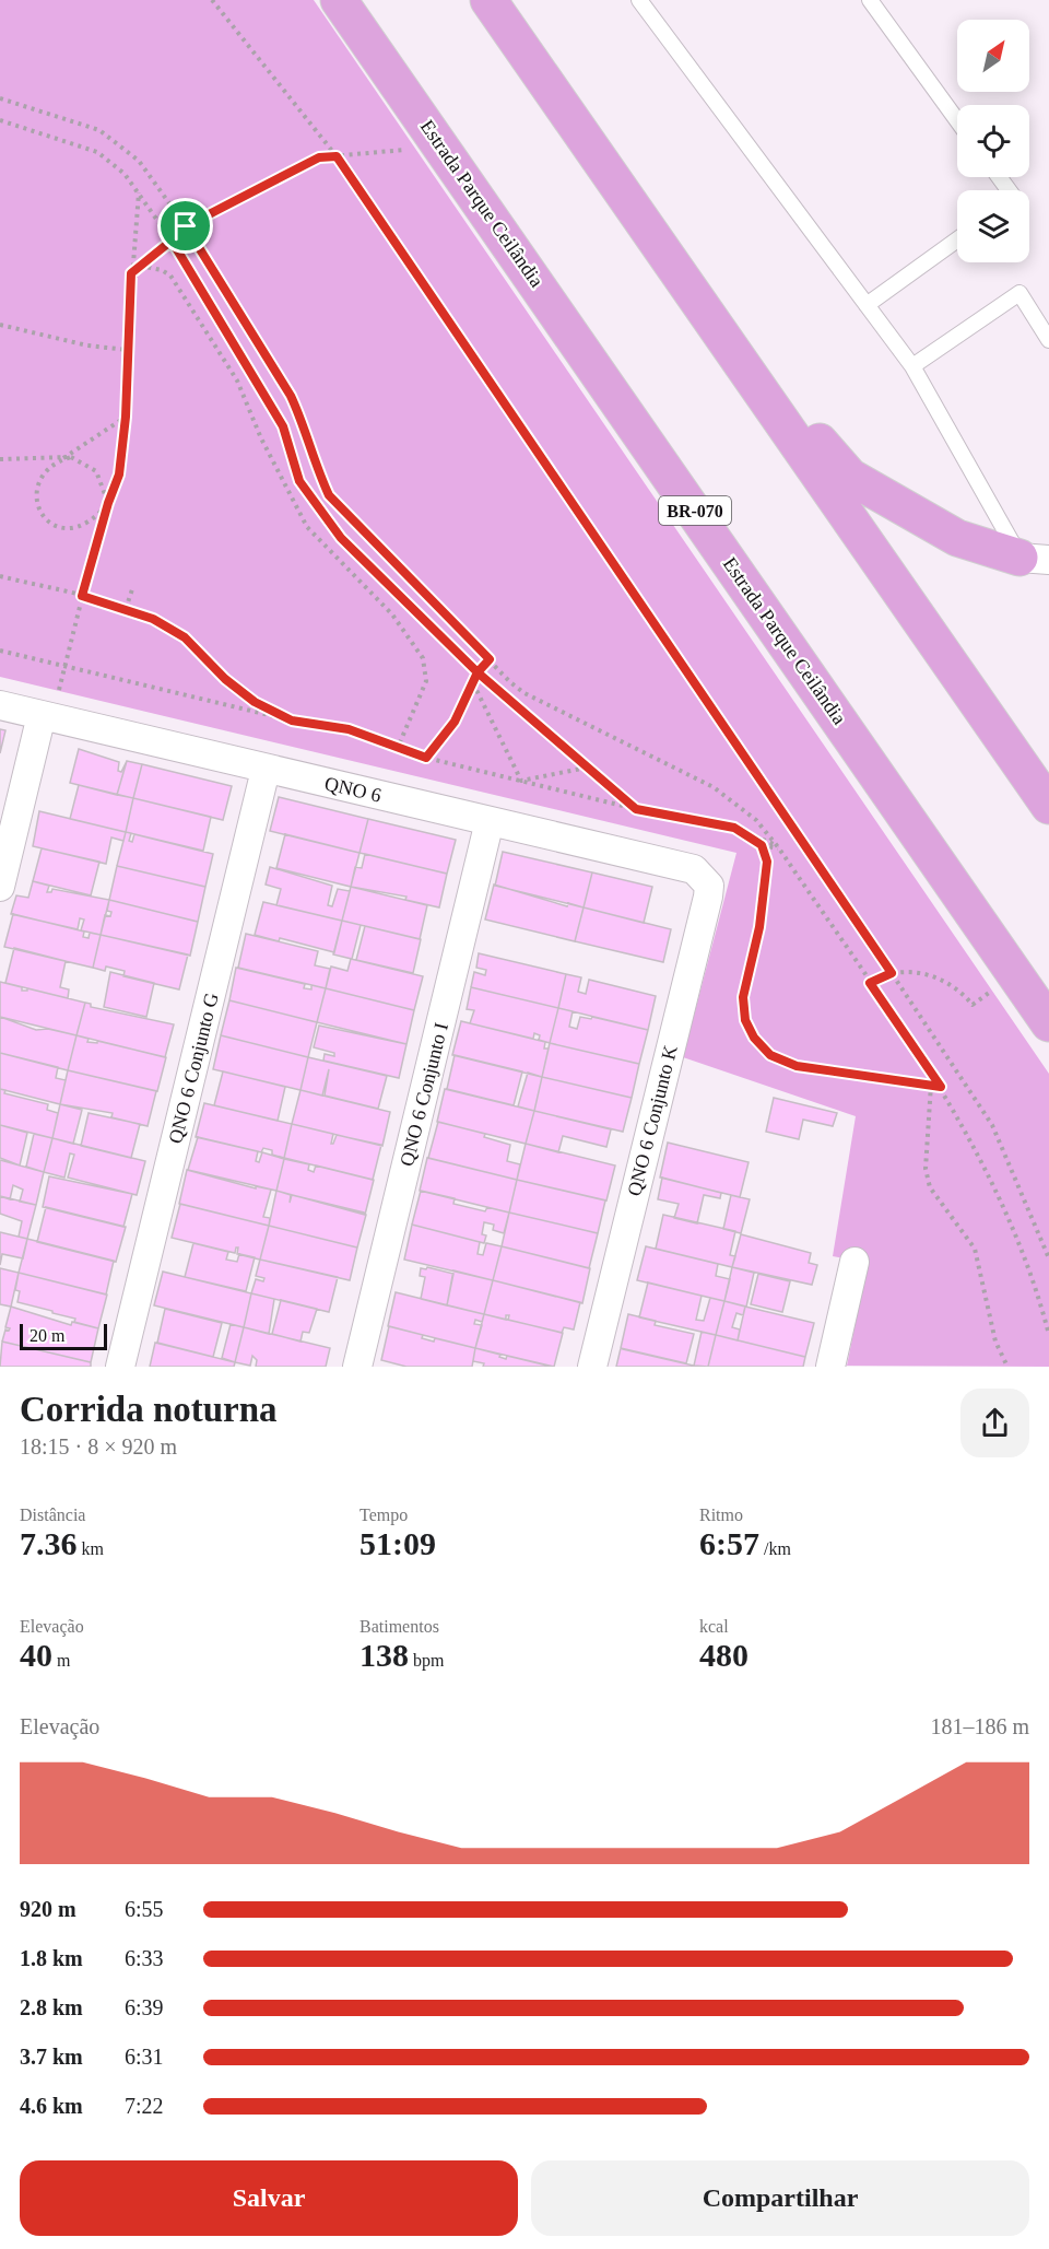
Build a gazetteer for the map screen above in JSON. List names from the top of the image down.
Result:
{
  "streets": {
    "highway": ["Estrada Parque Ceilândia", "BR-070"],
    "street": [
      "QNO 6",
      "QNO 6 Conjunto G",
      "QNO 6 Conjunto I",
      "QNO 6 Conjunto K"
    ]
  },
  "crossings": [
    ["QNO 6", "QNO 6 Conjunto G"],
    ["QNO 6", "QNO 6 Conjunto I"],
    ["QNO 6", "QNO 6 Conjunto K"]
  ],
  "scale_bar": "20 m",
  "north": "top right",
  "page": {
    "scale": "20 m",
    "heading": ["Corrida noturna", "18:15 · 8 × 920 m"],
    "stats": [
      ["Distância", "7.36 km"],
      ["Tempo", "51:09"],
      ["Ritmo", "6:57 /km"],
      ["Elevação", "40 m"],
      ["Batimentos", "138 bpm"],
      ["kcal", "480"]
    ],
    "chart": ["Elevação", "181–186 m"],
    "list": [
      {
        "name": "920 m",
        "note": "6:55"
      },
      {
        "name": "1.8 km",
        "note": "6:33"
      },
      {
        "name": "2.8 km",
        "note": "6:39"
      },
      {
        "name": "3.7 km",
        "note": "6:31"
      },
      {
        "name": "4.6 km",
        "note": "7:22"
      }
    ],
    "buttons": ["Salvar", "Compartilhar"]
  }
}
